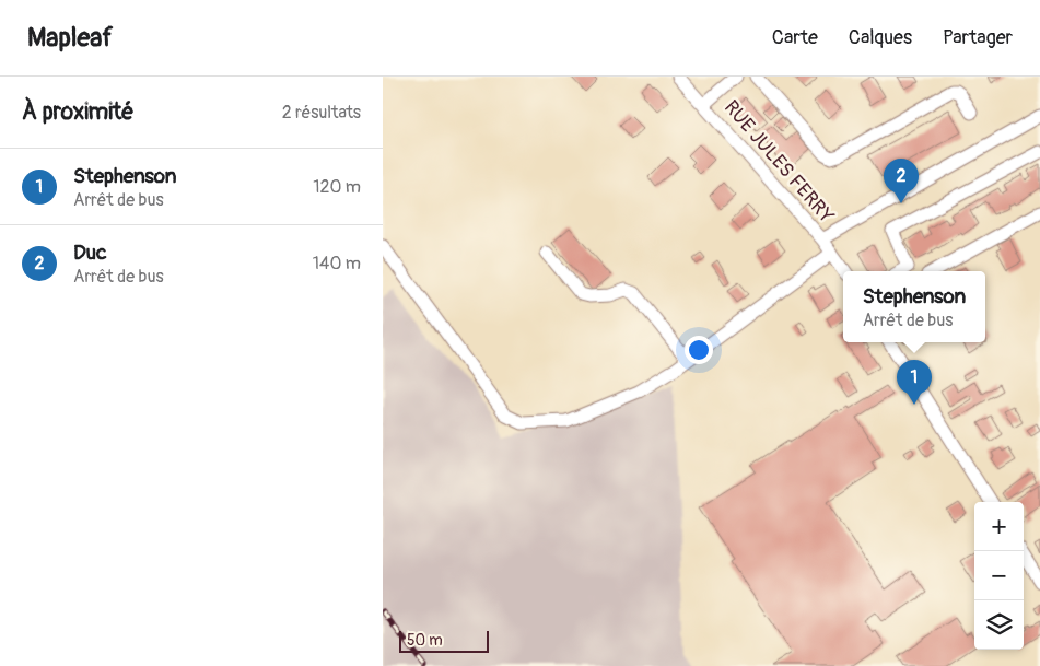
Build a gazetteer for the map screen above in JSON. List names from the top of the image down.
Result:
{
  "streets": {
    "street": ["RUE JULES FERRY"]
  },
  "scale_bar": "50 m",
  "page": {
    "header": "Mapleaf",
    "nav": ["Carte", "Calques", "Partager"],
    "heading": ["À proximité", "2 résultats"],
    "list": [
      {
        "mark": "1",
        "name": "Stephenson",
        "note": "Arrêt de bus",
        "value": "120 m"
      },
      {
        "mark": "2",
        "name": "Duc",
        "note": "Arrêt de bus",
        "value": "140 m"
      }
    ],
    "pins": ["2", "1"],
    "popup": ["Stephenson", "Arrêt de bus"],
    "map_buttons": ["+", "−"],
    "scale": "50 m"
  }
}
